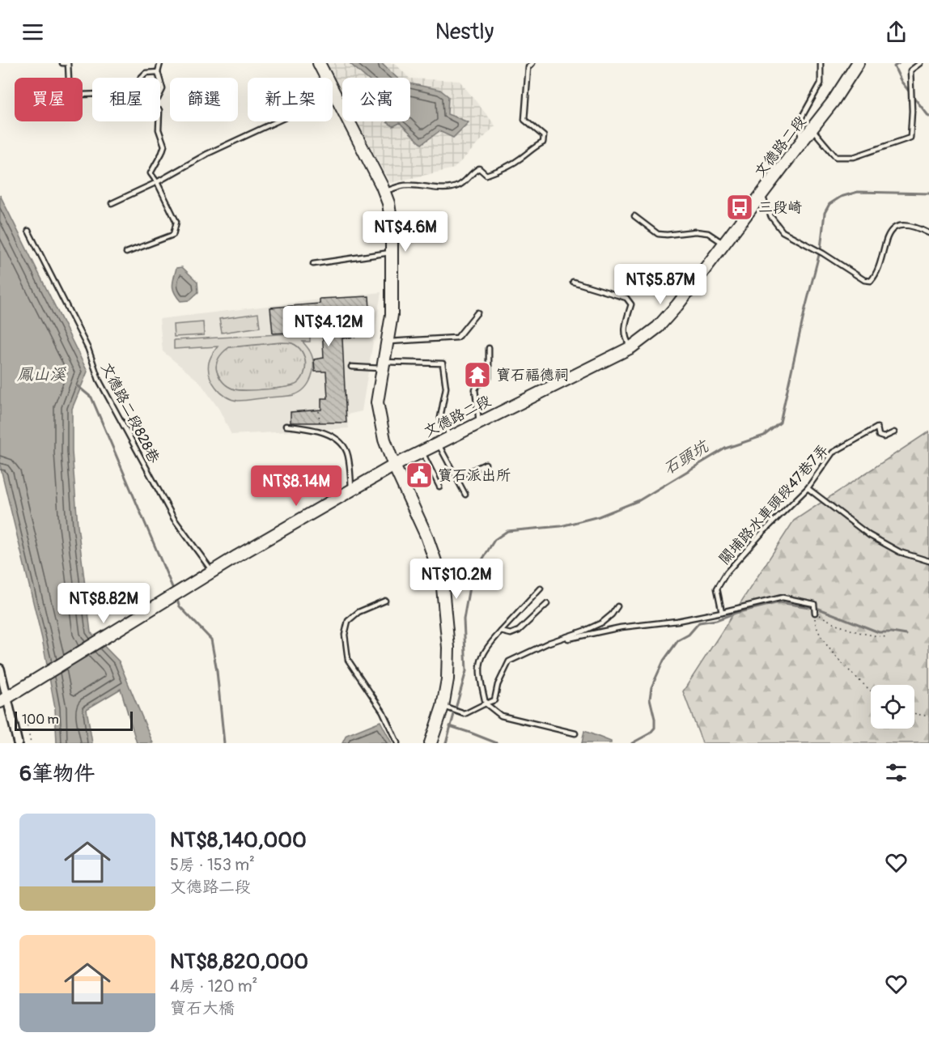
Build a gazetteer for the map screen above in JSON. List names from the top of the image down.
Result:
{
  "streets": {
    "main road": ["文德路二段"],
    "lane": ["文德路二段828巷", "關埔路水車頭段47巷7弄"]
  },
  "crossings": [
    ["文德路二段", "文德路二段828巷"]
  ],
  "water": ["鳳山溪", "石頭坑"],
  "places": {
    "bus stop": ["三段崎"],
    "temple": ["寶石福德祠"],
    "public building": ["寶石派出所"]
  },
  "scale_bar": "100 m",
  "page": {
    "header": "Nestly",
    "chip": [
      "買屋",
      "租屋",
      "篩選",
      "新上架",
      "公寓"
    ],
    "price": [
      "NT$4.6M",
      "NT$5.87M",
      "NT$4.12M",
      "NT$8.14M",
      "NT$10.2M",
      "NT$8.82M"
    ],
    "scale": "100 m",
    "heading": "6筆物件",
    "list": [
      {
        "name": "NT$8,140,000",
        "note": "5房 · 153 m² · 文德路二段"
      },
      {
        "name": "NT$8,820,000",
        "note": "4房 · 120 m² · 寶石大橋"
      }
    ]
  }
}
